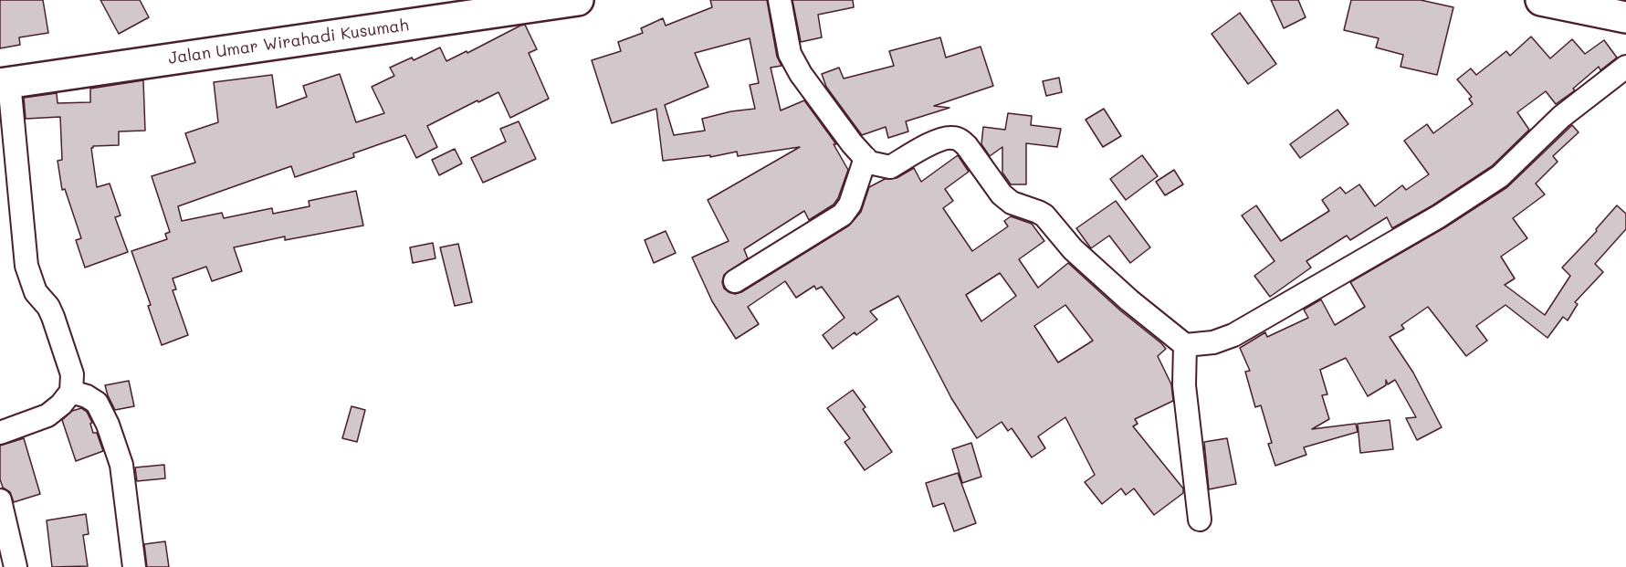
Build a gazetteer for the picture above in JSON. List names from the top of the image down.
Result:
{
  "streets": {
    "main road": ["Jalan Umar Wirahadi Kusumah"]
  }
}
